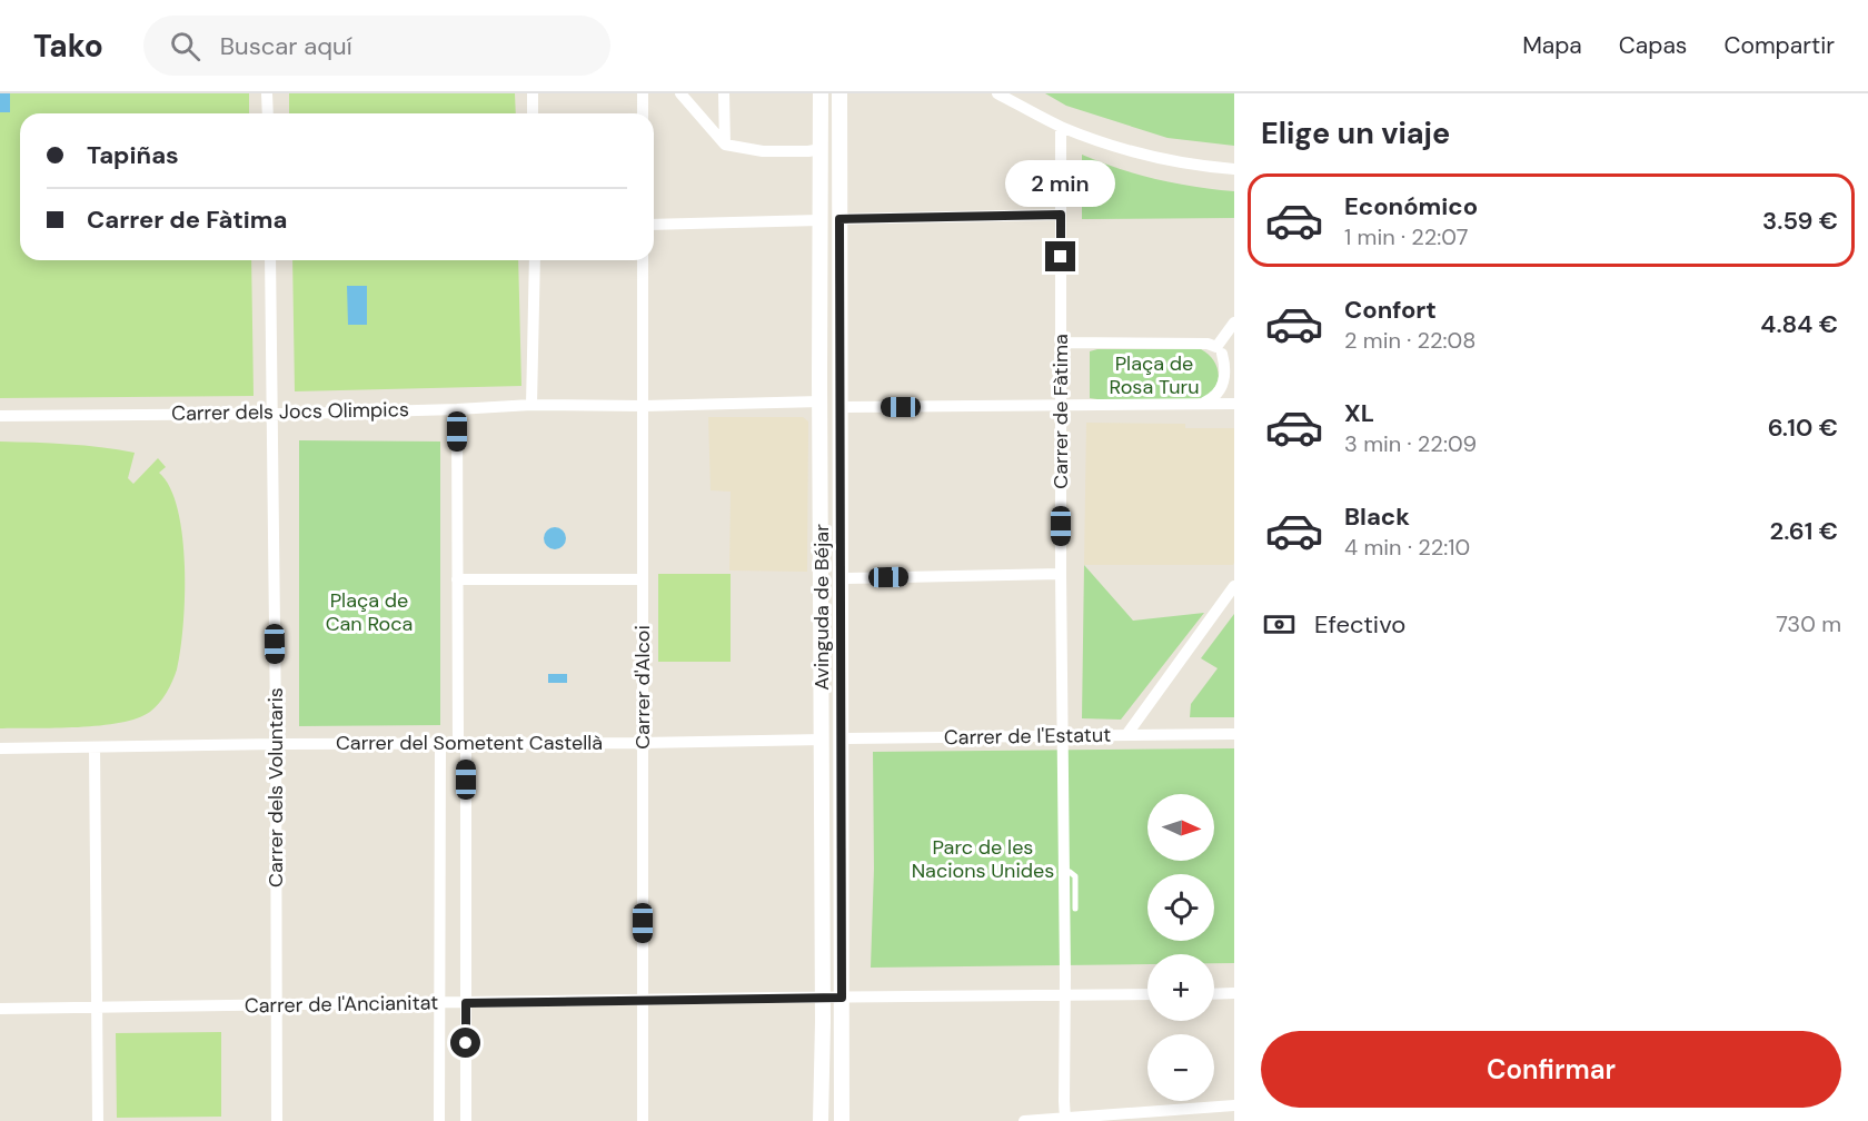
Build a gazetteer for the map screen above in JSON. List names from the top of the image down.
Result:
{
  "streets": {
    "main road": ["Avinguda de Béjar", "Carrer de l'Estatut"],
    "street": [
      "Carrer dels Jocs Olimpics",
      "Carrer de Fàtima",
      "Carrer d'Alcoi",
      "Carrer del Sometent Castellà",
      "Carrer dels Voluntaris",
      "Carrer de l'Ancianitat"
    ]
  },
  "crossings": [
    ["Carrer dels Jocs Olimpics", "Avinguda de Béjar"],
    ["Carrer dels Jocs Olimpics", "Carrer d'Alcoi"],
    ["Carrer dels Jocs Olimpics", "Carrer dels Voluntaris"],
    ["Carrer de Fàtima", "Carrer de l'Estatut"],
    ["Carrer de Fàtima", "Carrer de l'Ancianitat"],
    ["Avinguda de Béjar", "Carrer de l'Estatut"],
    ["Avinguda de Béjar", "Carrer del Sometent Castellà"],
    ["Avinguda de Béjar", "Carrer de l'Ancianitat"],
    ["Carrer d'Alcoi", "Carrer del Sometent Castellà"],
    ["Carrer d'Alcoi", "Carrer de l'Ancianitat"],
    ["Carrer de l'Estatut", "Carrer del Sometent Castellà"],
    ["Carrer del Sometent Castellà", "Carrer dels Voluntaris"],
    ["Carrer dels Voluntaris", "Carrer de l'Ancianitat"]
  ],
  "parks": ["Plaça de Rosa Turu", "Plaça de Can Roca", "Parc de les Nacions Unides"],
  "north": "right",
  "page": {
    "header": "Tako",
    "search": "Buscar aquí",
    "nav": ["Mapa", "Capas", "Compartir"],
    "heading": "Elige un viaje",
    "banner": ["Tapiñas", "Carrer de Fàtima"],
    "bubble": "2 min",
    "list": [
      {
        "name": "Económico",
        "note": "1 min · 22:07",
        "value": "3.59 €"
      },
      {
        "name": "Confort",
        "note": "2 min · 22:08",
        "value": "4.84 €"
      },
      {
        "name": "XL",
        "note": "3 min · 22:09",
        "value": "6.10 €"
      },
      {
        "name": "Black",
        "note": "4 min · 22:10",
        "value": "2.61 €"
      }
    ],
    "pay": ["Efectivo", "730 m"],
    "map_buttons": ["+", "−"],
    "buttons": "Confirmar"
  }
}
